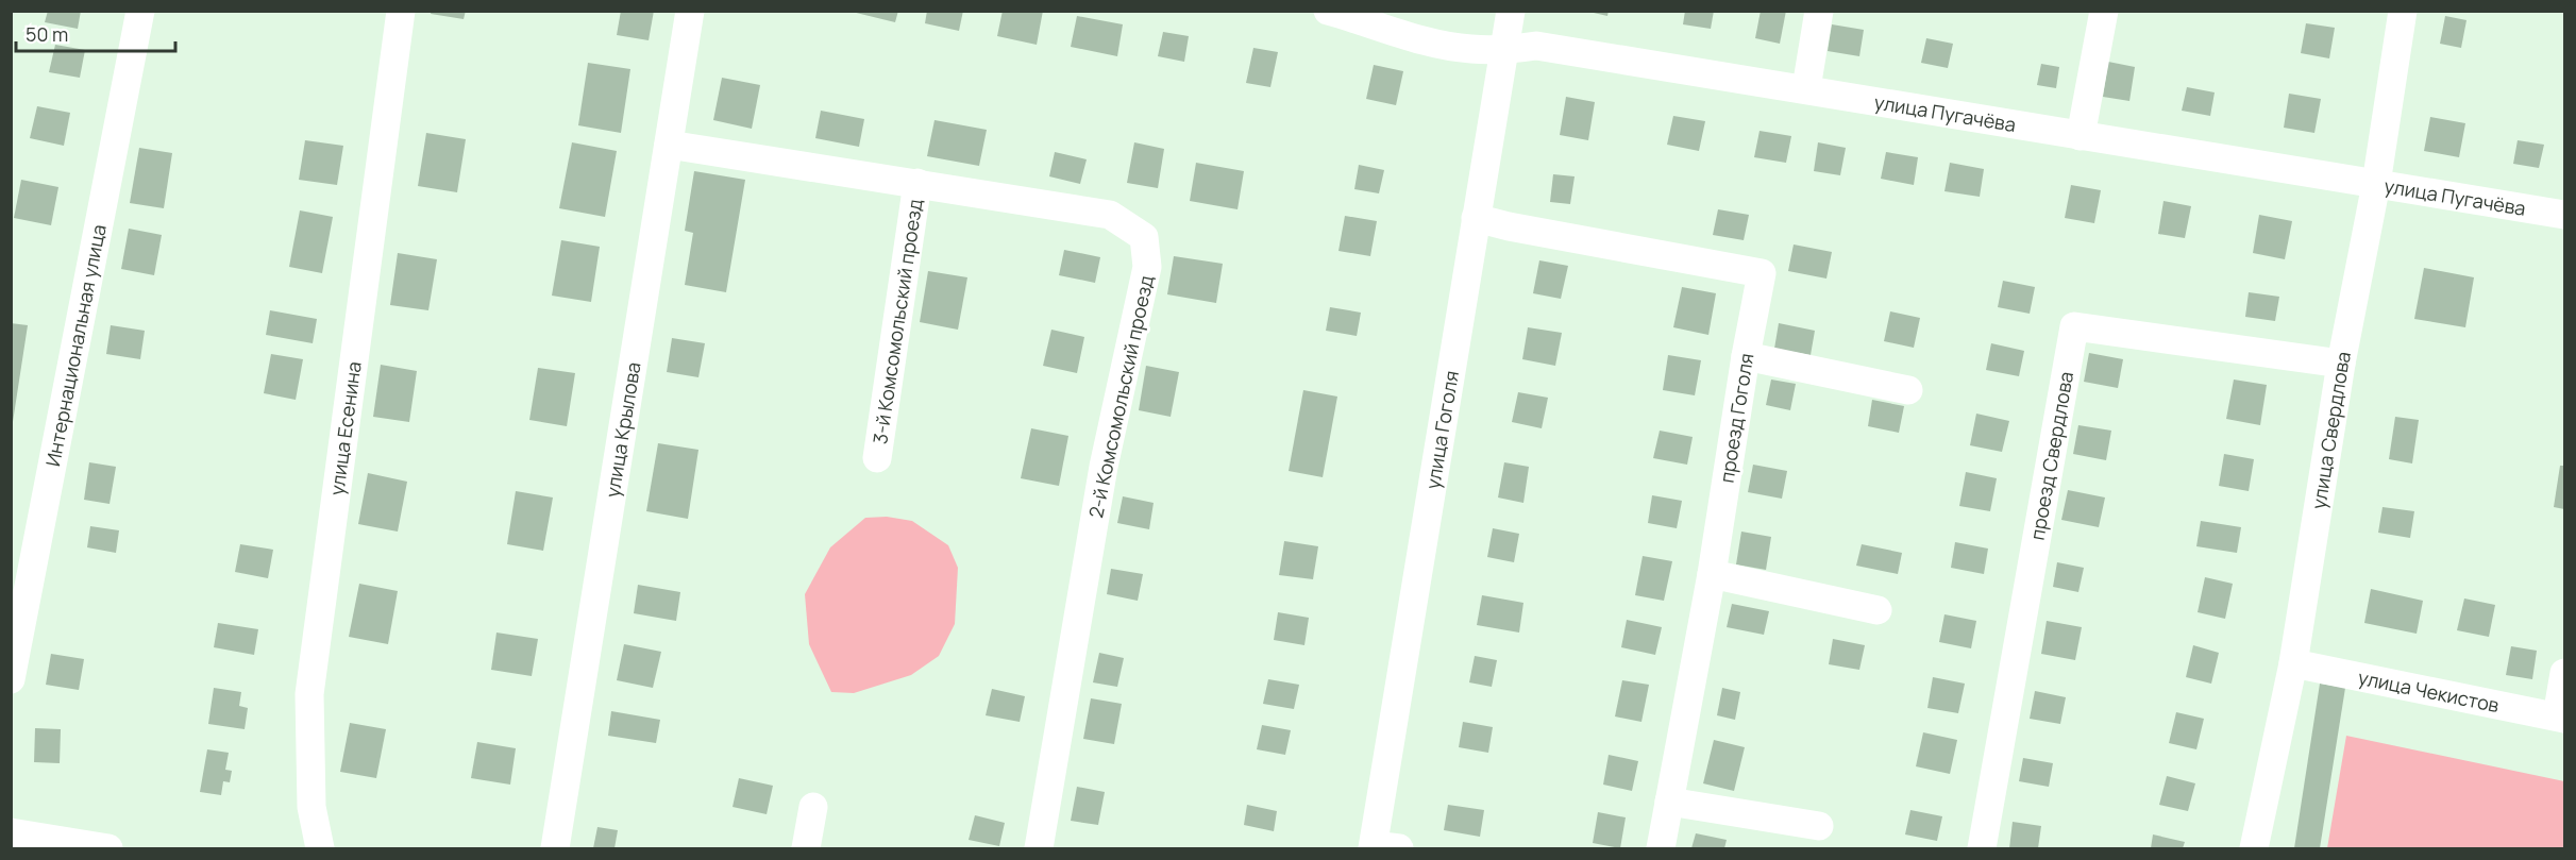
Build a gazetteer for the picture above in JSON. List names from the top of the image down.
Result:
{
  "streets": {
    "street": [
      "улица Пугачёва",
      "3-й Комсомольский проезд",
      "Интернациональная улица",
      "2-й Комсомольский проезд",
      "проезд Гоголя",
      "улица Есенина",
      "улица Гоголя",
      "улица Крылова",
      "улица Свердлова",
      "проезд Свердлова",
      "улица Чекистов"
    ]
  },
  "crossings": [
    ["улица Пугачёва", "улица Гоголя"],
    ["улица Пугачёва", "улица Свердлова"],
    ["3-й Комсомольский проезд", "2-й Комсомольский проезд"],
    ["2-й Комсомольский проезд", "улица Крылова"],
    ["проезд Гоголя", "улица Гоголя"],
    ["улица Свердлова", "проезд Свердлова"],
    ["улица Свердлова", "улица Чекистов"]
  ],
  "scale_bar": "50 m"
}
